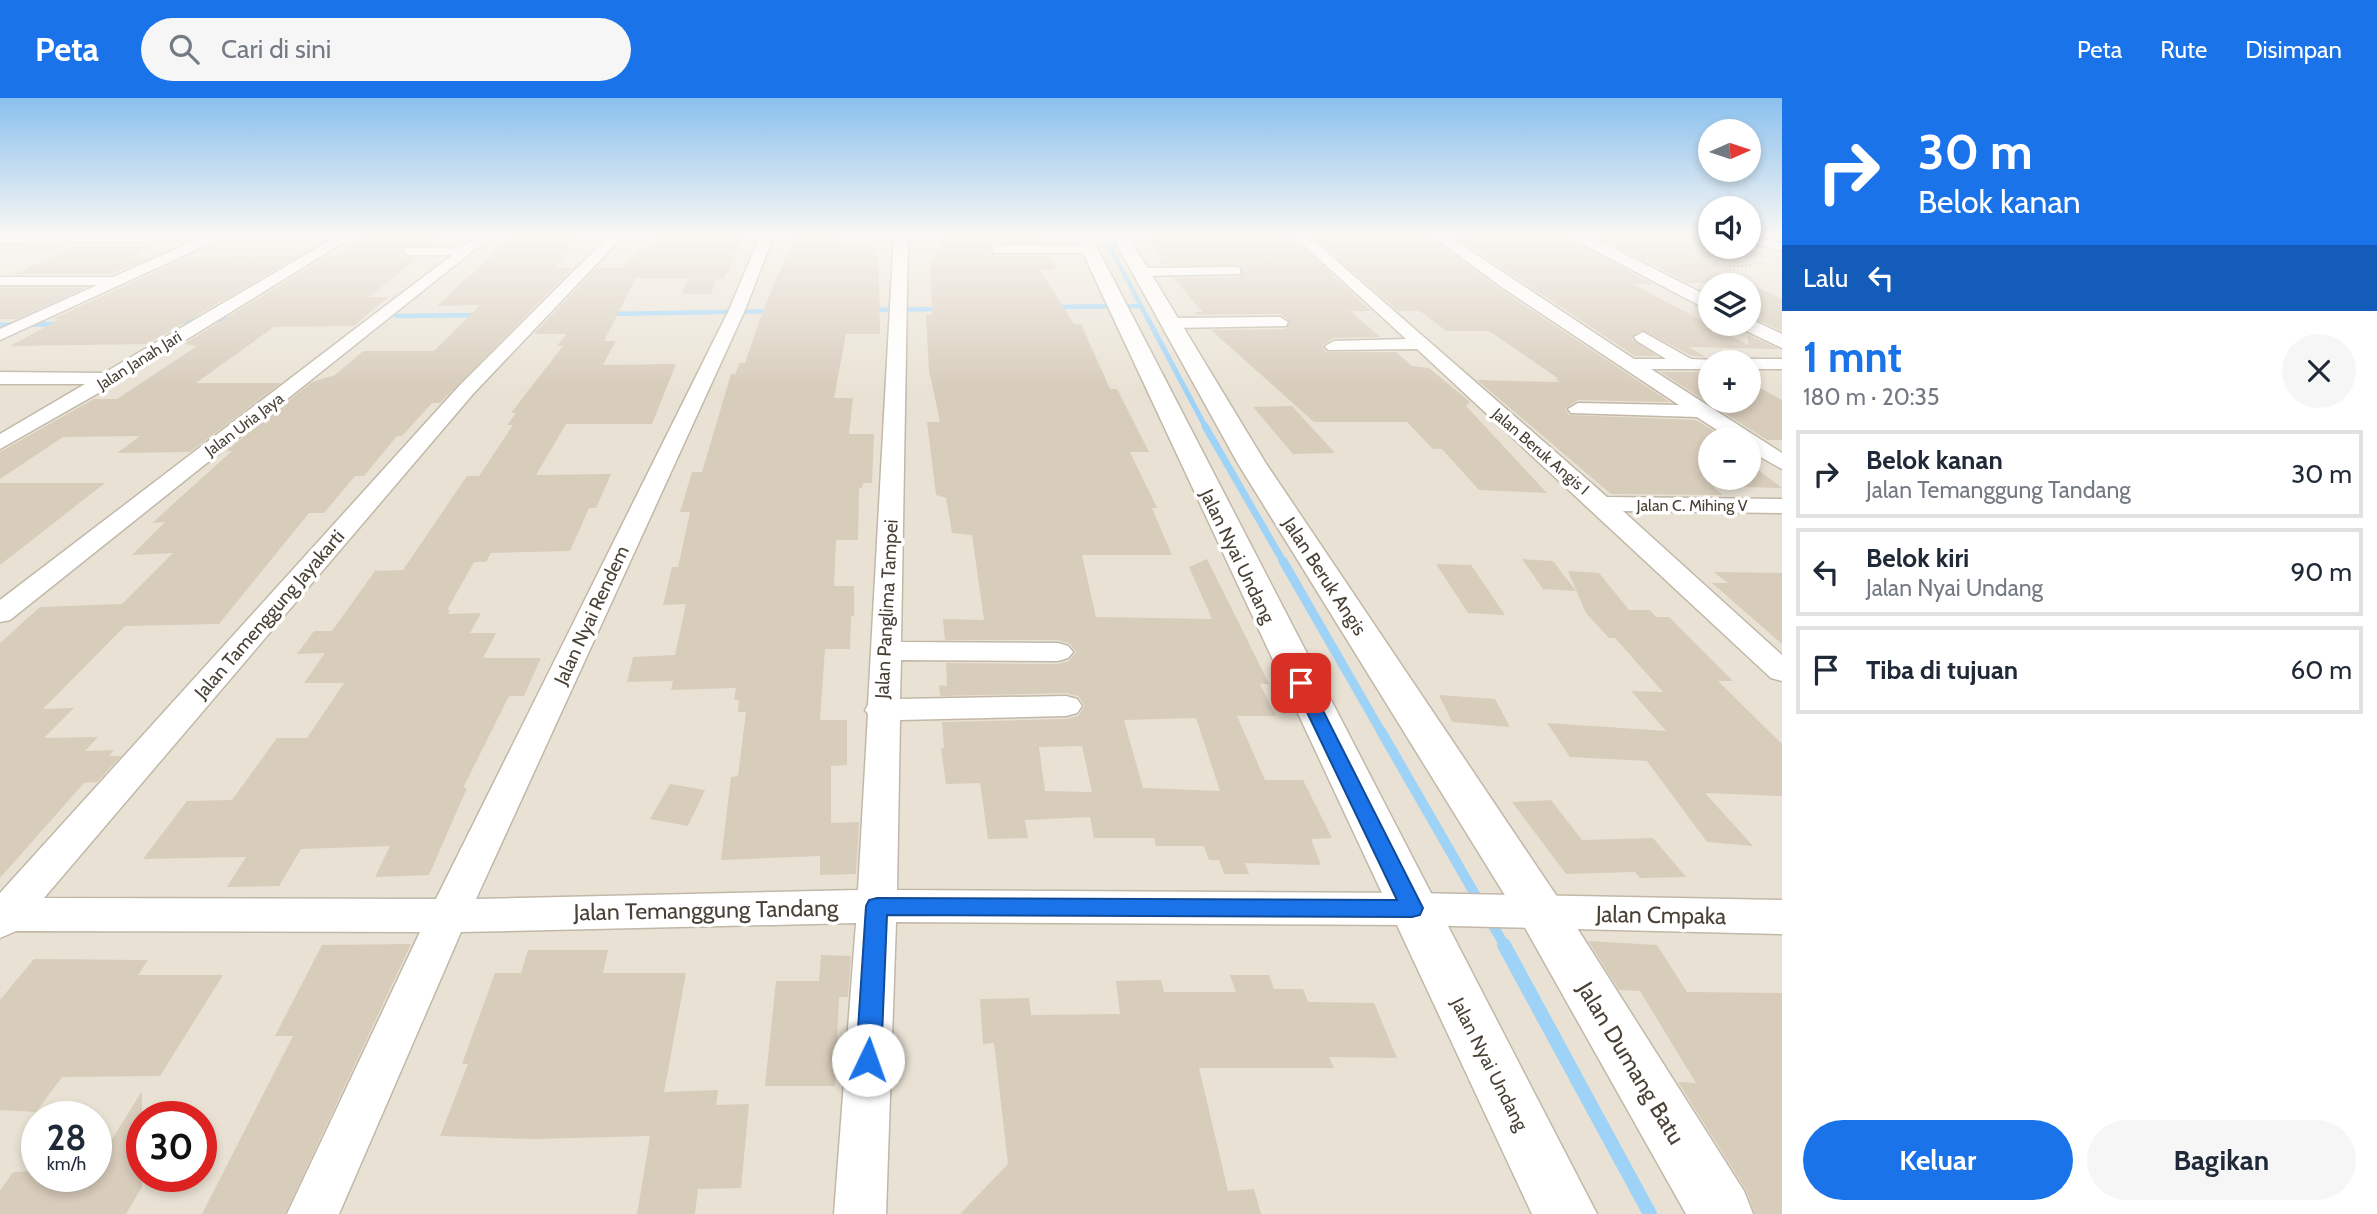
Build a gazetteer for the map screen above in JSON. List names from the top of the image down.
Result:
{
  "streets": {
    "street": [
      "Jalan Janah Jari",
      "Jalan Uria Jaya",
      "Jalan Beruk Angis I",
      "Jalan C. Mihing V",
      "Jalan Nyai Undang",
      "Jalan Beruk Angis",
      "Jalan Panglima Tampei",
      "Jalan Tamenggung Jayakarti",
      "Jalan Nyai Rendem",
      "Jalan Temanggung Tandang",
      "Jalan Cmpaka",
      "Jalan Dumang Batu"
    ]
  },
  "crossings": [
    ["Jalan Beruk Angis I", "Jalan C. Mihing V"],
    ["Jalan Nyai Undang", "Jalan Temanggung Tandang"],
    ["Jalan Nyai Undang", "Jalan Cmpaka"],
    ["Jalan Beruk Angis", "Jalan Cmpaka"],
    ["Jalan Beruk Angis", "Jalan Dumang Batu"],
    ["Jalan Panglima Tampei", "Jalan Temanggung Tandang"],
    ["Jalan Tamenggung Jayakarti", "Jalan Temanggung Tandang"],
    ["Jalan Nyai Rendem", "Jalan Temanggung Tandang"],
    ["Jalan Temanggung Tandang", "Jalan Cmpaka"],
    ["Jalan Cmpaka", "Jalan Dumang Batu"]
  ],
  "north": "right",
  "page": {
    "header": "Peta",
    "search": "Cari di sini",
    "nav": ["Peta", "Rute", "Disimpan"],
    "turn": ["30 m", "Belok kanan"],
    "map_buttons": ["+", "−"],
    "then": "Lalu",
    "heading": ["1 mnt", "180 m · 20:35"],
    "list": [
      {
        "name": "Belok kanan",
        "note": "Jalan Temanggung Tandang",
        "value": "30 m"
      },
      {
        "name": "Belok kiri",
        "note": "Jalan Nyai Undang",
        "value": "90 m"
      },
      {
        "name": "Tiba di tujuan",
        "value": "60 m"
      }
    ],
    "speed": "28 km/h",
    "limit": "30",
    "buttons": ["Keluar", "Bagikan"]
  }
}
